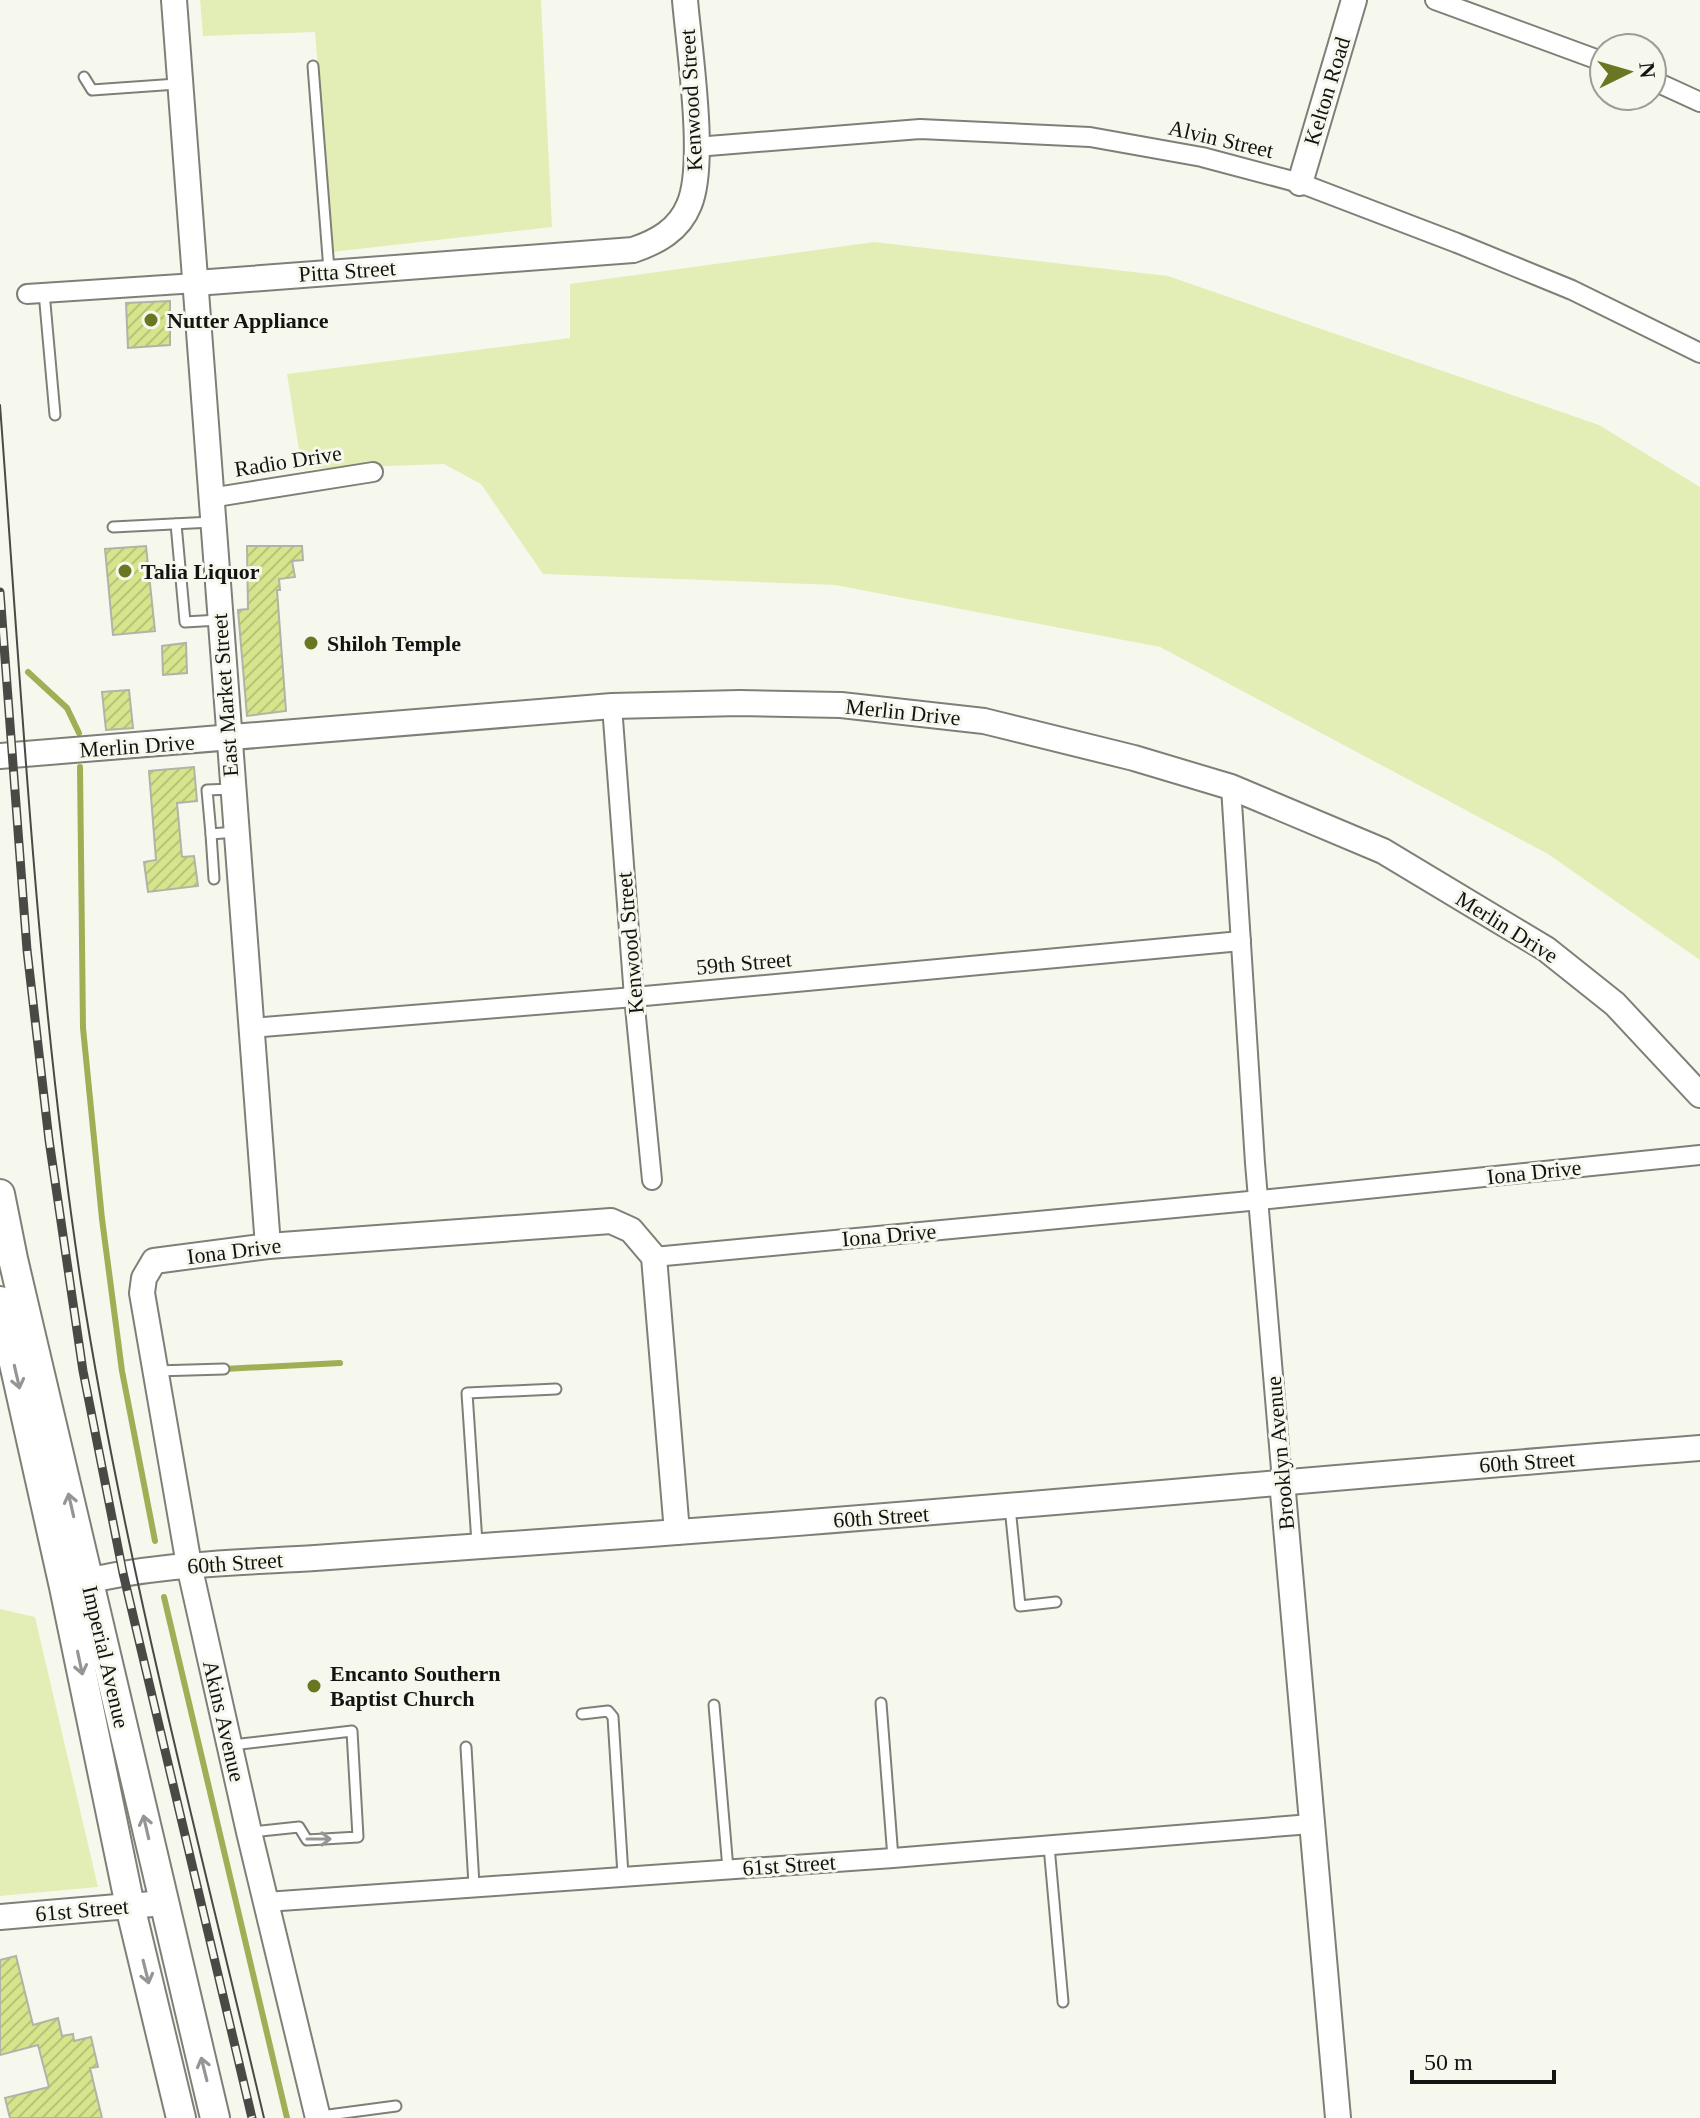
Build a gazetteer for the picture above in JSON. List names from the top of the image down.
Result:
{
  "streets": {
    "main road": ["Imperial Avenue"],
    "street": [
      "Kelton Road",
      "Kenwood Street",
      "Alvin Street",
      "Pitta Street",
      "Radio Drive",
      "East Market Street",
      "Merlin Drive",
      "59th Street",
      "Iona Drive",
      "Brooklyn Avenue",
      "60th Street",
      "Akins Avenue",
      "61st Street"
    ]
  },
  "crossings": [
    ["Kelton Road", "Alvin Street"],
    ["Kenwood Street", "Alvin Street"],
    ["Kenwood Street", "Pitta Street"],
    ["Kenwood Street", "Merlin Drive"],
    ["Kenwood Street", "59th Street"],
    ["Pitta Street", "East Market Street"],
    ["Radio Drive", "East Market Street"],
    ["East Market Street", "Merlin Drive"],
    ["East Market Street", "59th Street"],
    ["East Market Street", "Iona Drive"],
    ["Merlin Drive", "Brooklyn Avenue"],
    ["59th Street", "Brooklyn Avenue"],
    ["Iona Drive", "Brooklyn Avenue"],
    ["Iona Drive", "Akins Avenue"],
    ["Brooklyn Avenue", "60th Street"],
    ["Brooklyn Avenue", "61st Street"],
    ["60th Street", "Imperial Avenue"],
    ["60th Street", "Akins Avenue"],
    ["Imperial Avenue", "61st Street"],
    ["Akins Avenue", "61st Street"]
  ],
  "places": [
    "Nutter Appliance",
    "Talia Liquor",
    "Shiloh Temple",
    "Encanto Southern Baptist Church"
  ],
  "scale_bar": "50 m",
  "north": "right"
}
